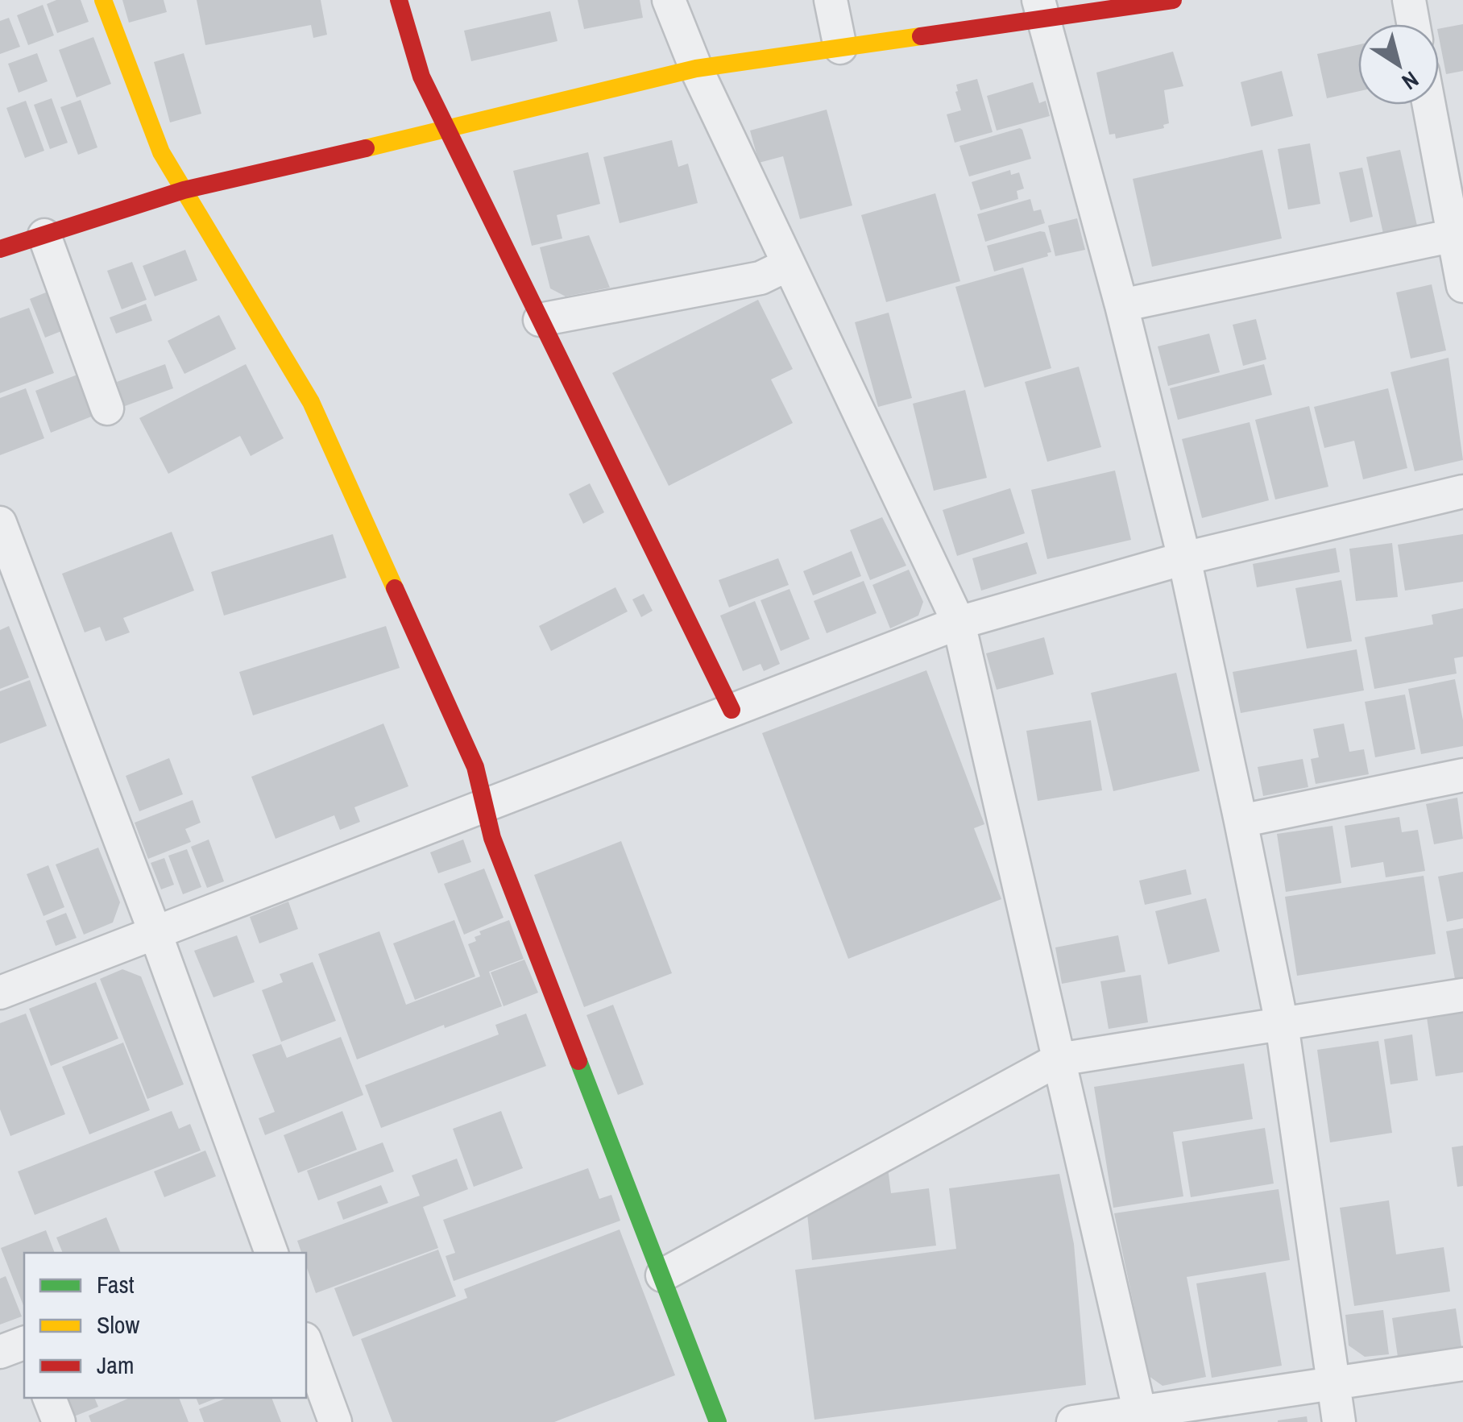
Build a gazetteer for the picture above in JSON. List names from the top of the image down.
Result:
{
  "legend": ["Fast", "Slow", "Jam"],
  "north": "bottom right"
}
